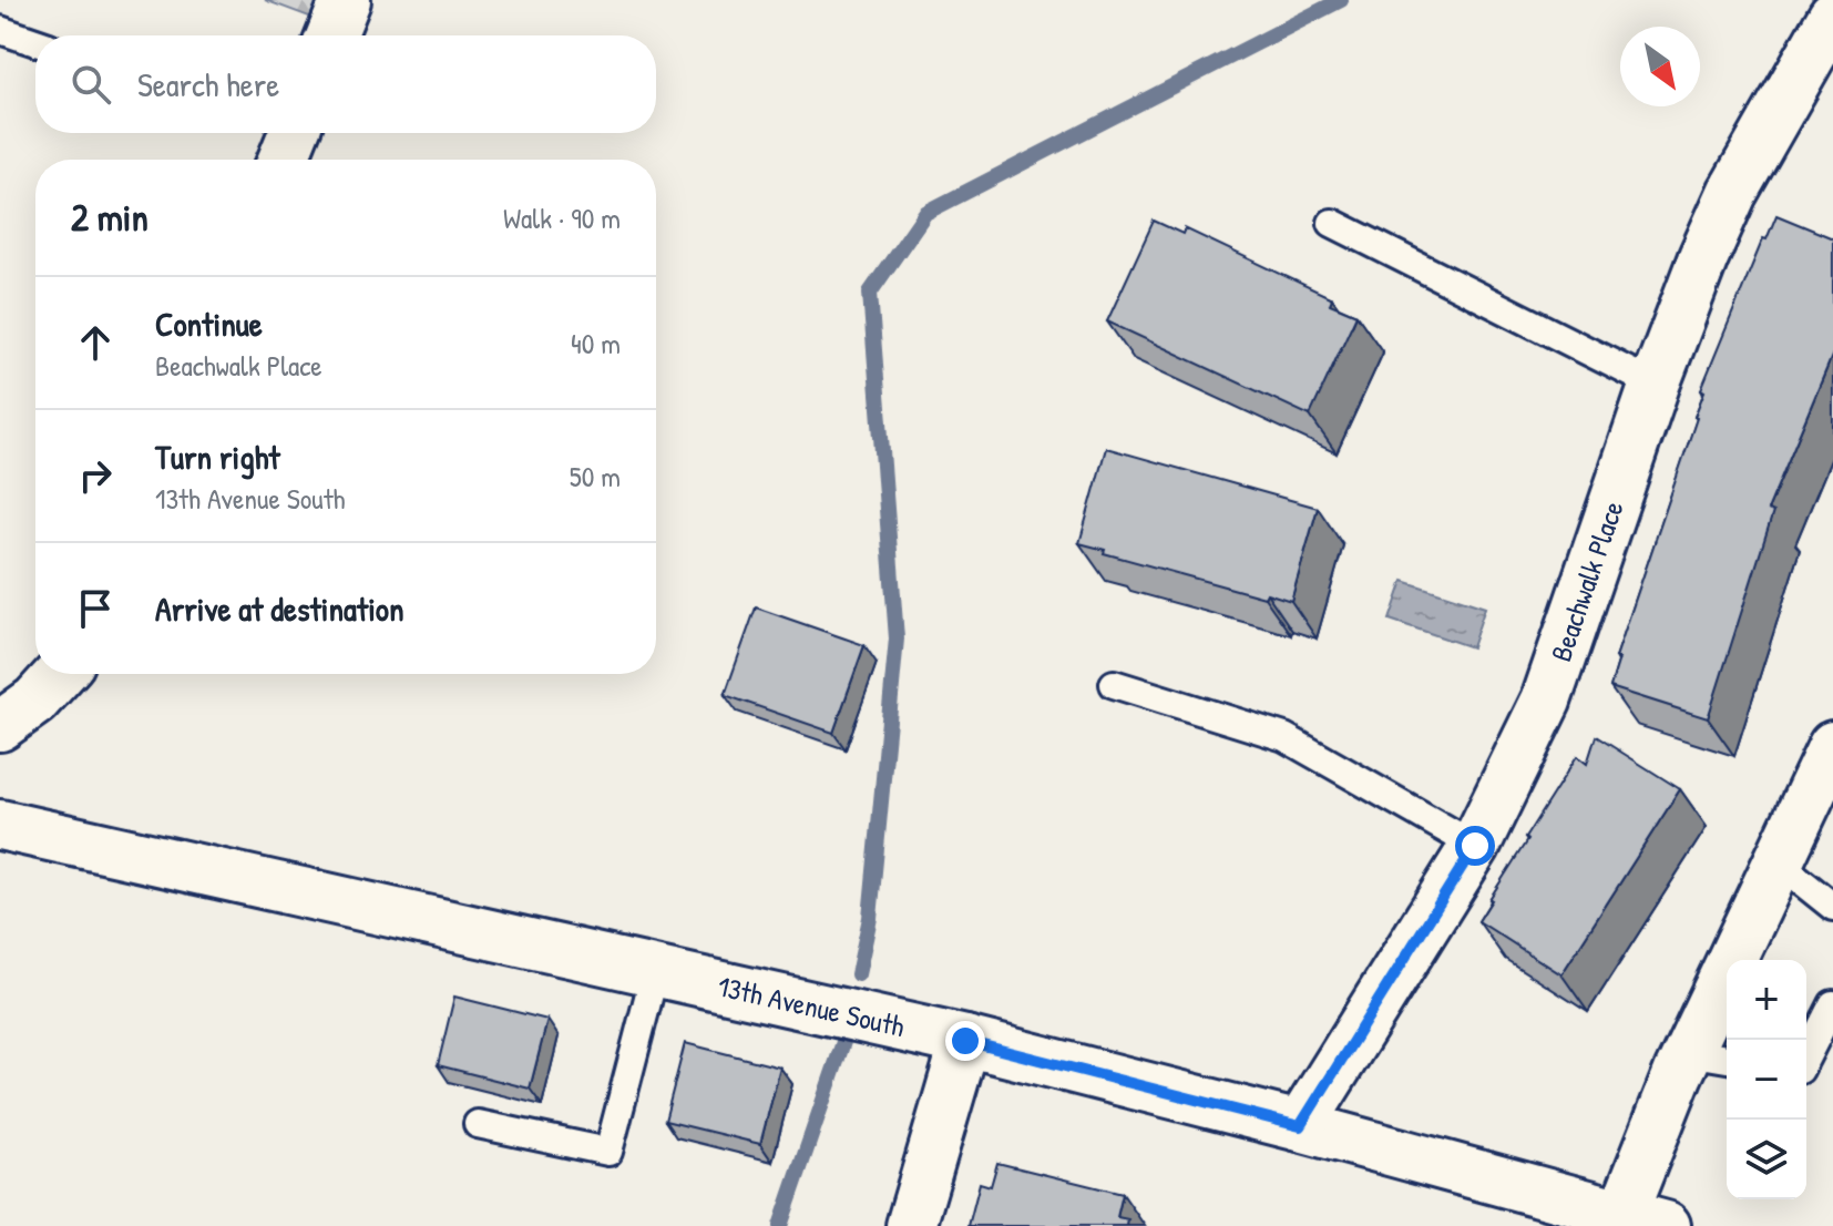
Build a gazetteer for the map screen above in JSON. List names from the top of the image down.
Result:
{
  "streets": {
    "street": ["Beachwalk Place", "13th Avenue South"]
  },
  "crossings": [
    ["Beachwalk Place", "13th Avenue South"]
  ],
  "north": "bottom right",
  "page": {
    "search": "Search here",
    "heading": ["2 min", "Walk · 90 m"],
    "list": [
      ["Continue", "Beachwalk Place", "40 m"],
      ["Turn right", "13th Avenue South", "50 m"],
      "Arrive at destination"
    ],
    "map_buttons": ["+", "−"]
  }
}
